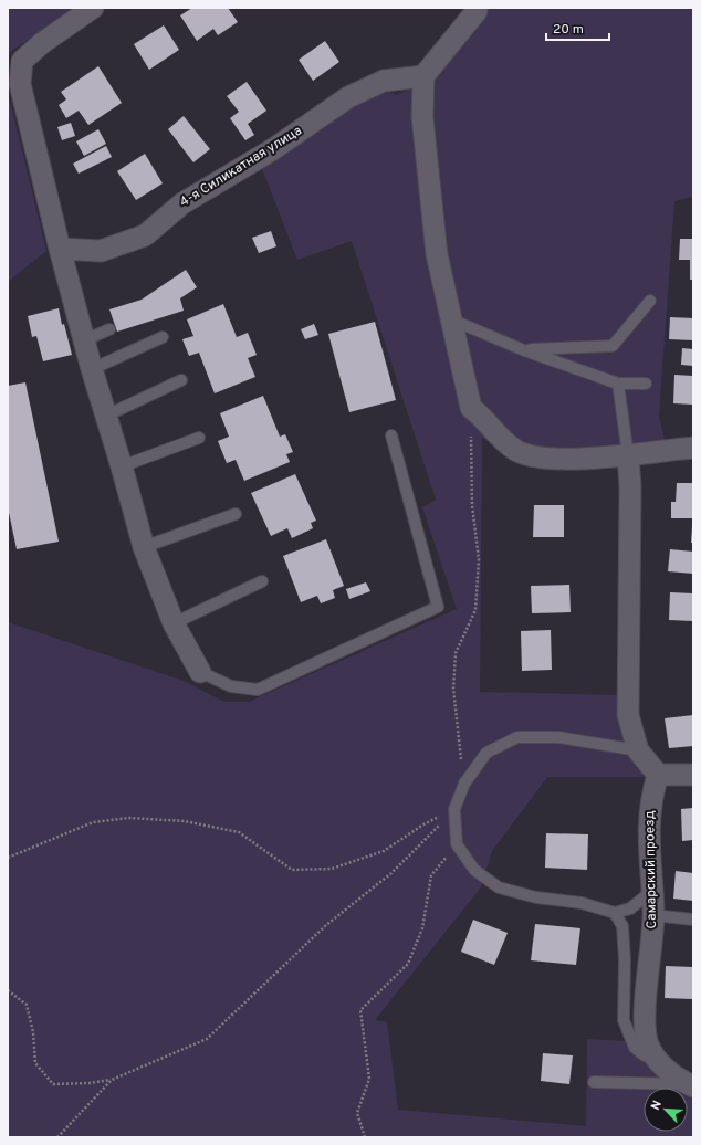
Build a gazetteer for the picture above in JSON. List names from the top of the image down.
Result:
{
  "streets": {
    "street": ["4-я Силикатная улица", "Самарский проезд"]
  },
  "scale_bar": "20 m",
  "north": "top left"
}
